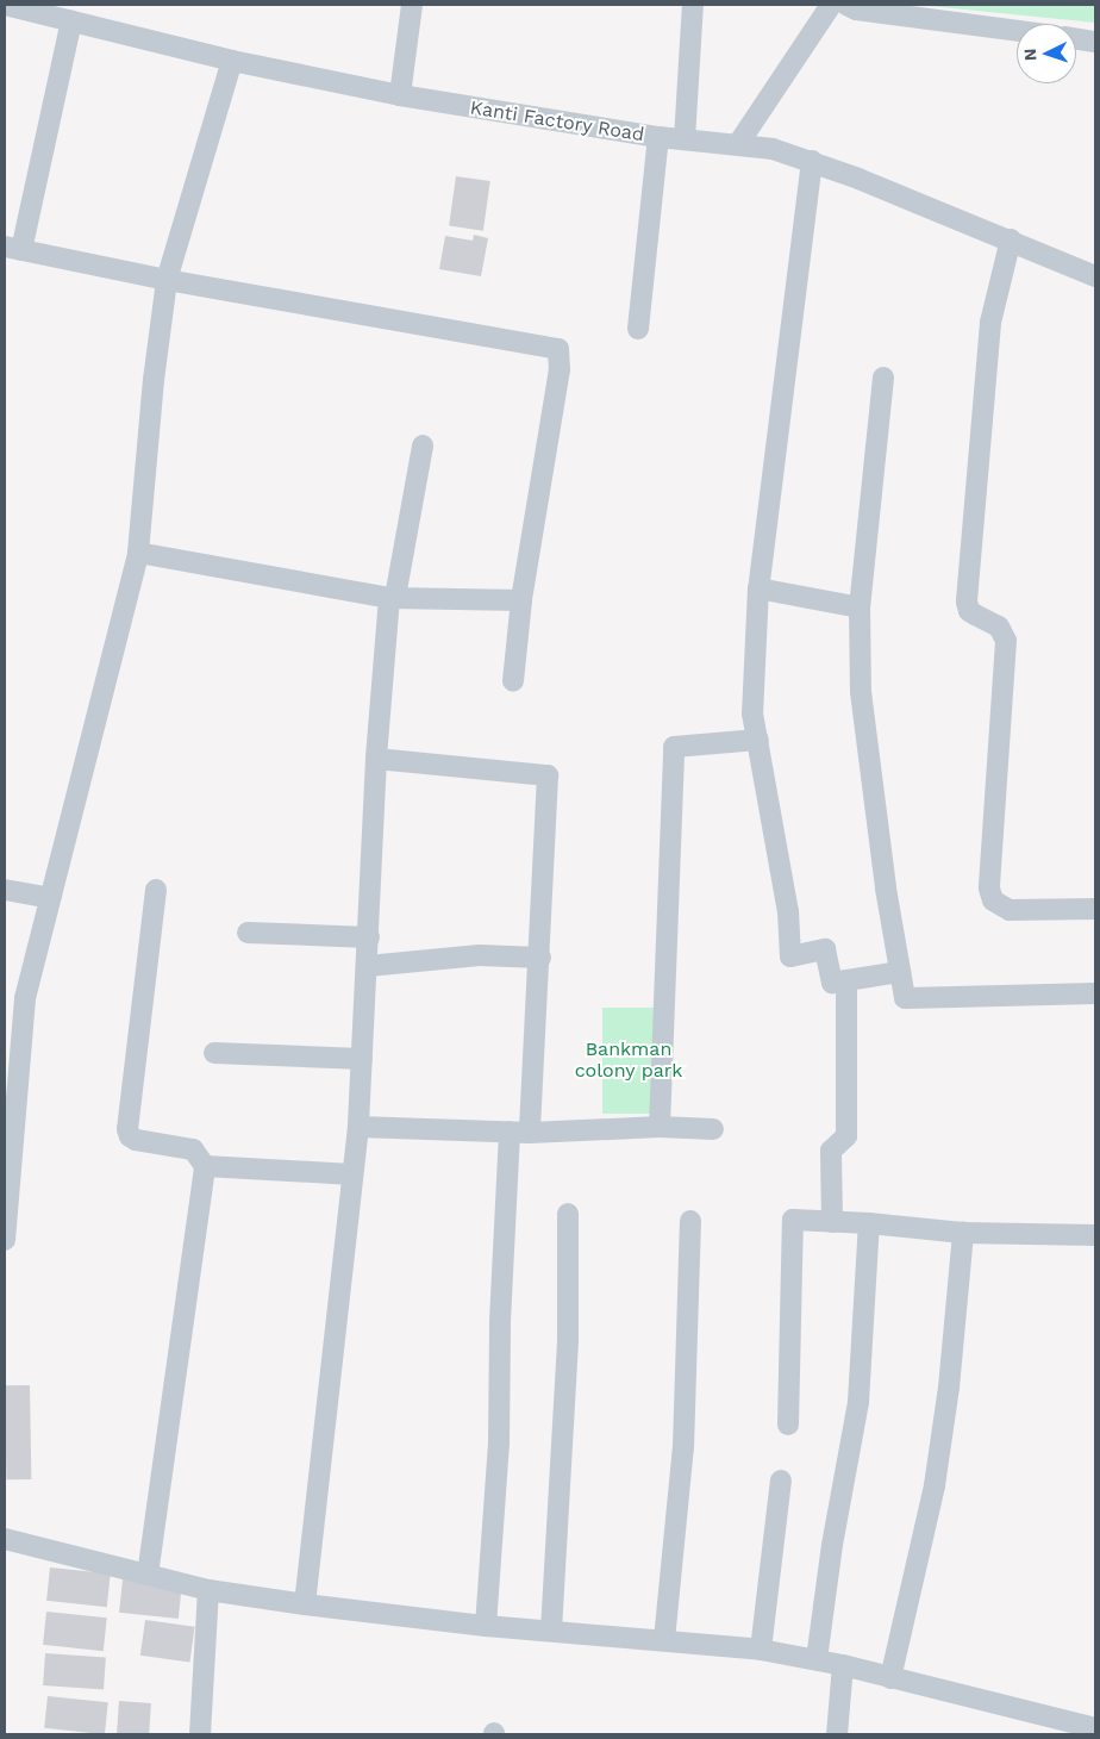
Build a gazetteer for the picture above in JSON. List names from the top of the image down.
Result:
{
  "streets": {
    "street": ["Kanti Factory Road"]
  },
  "parks": ["Bankman colony park"],
  "north": "left"
}
